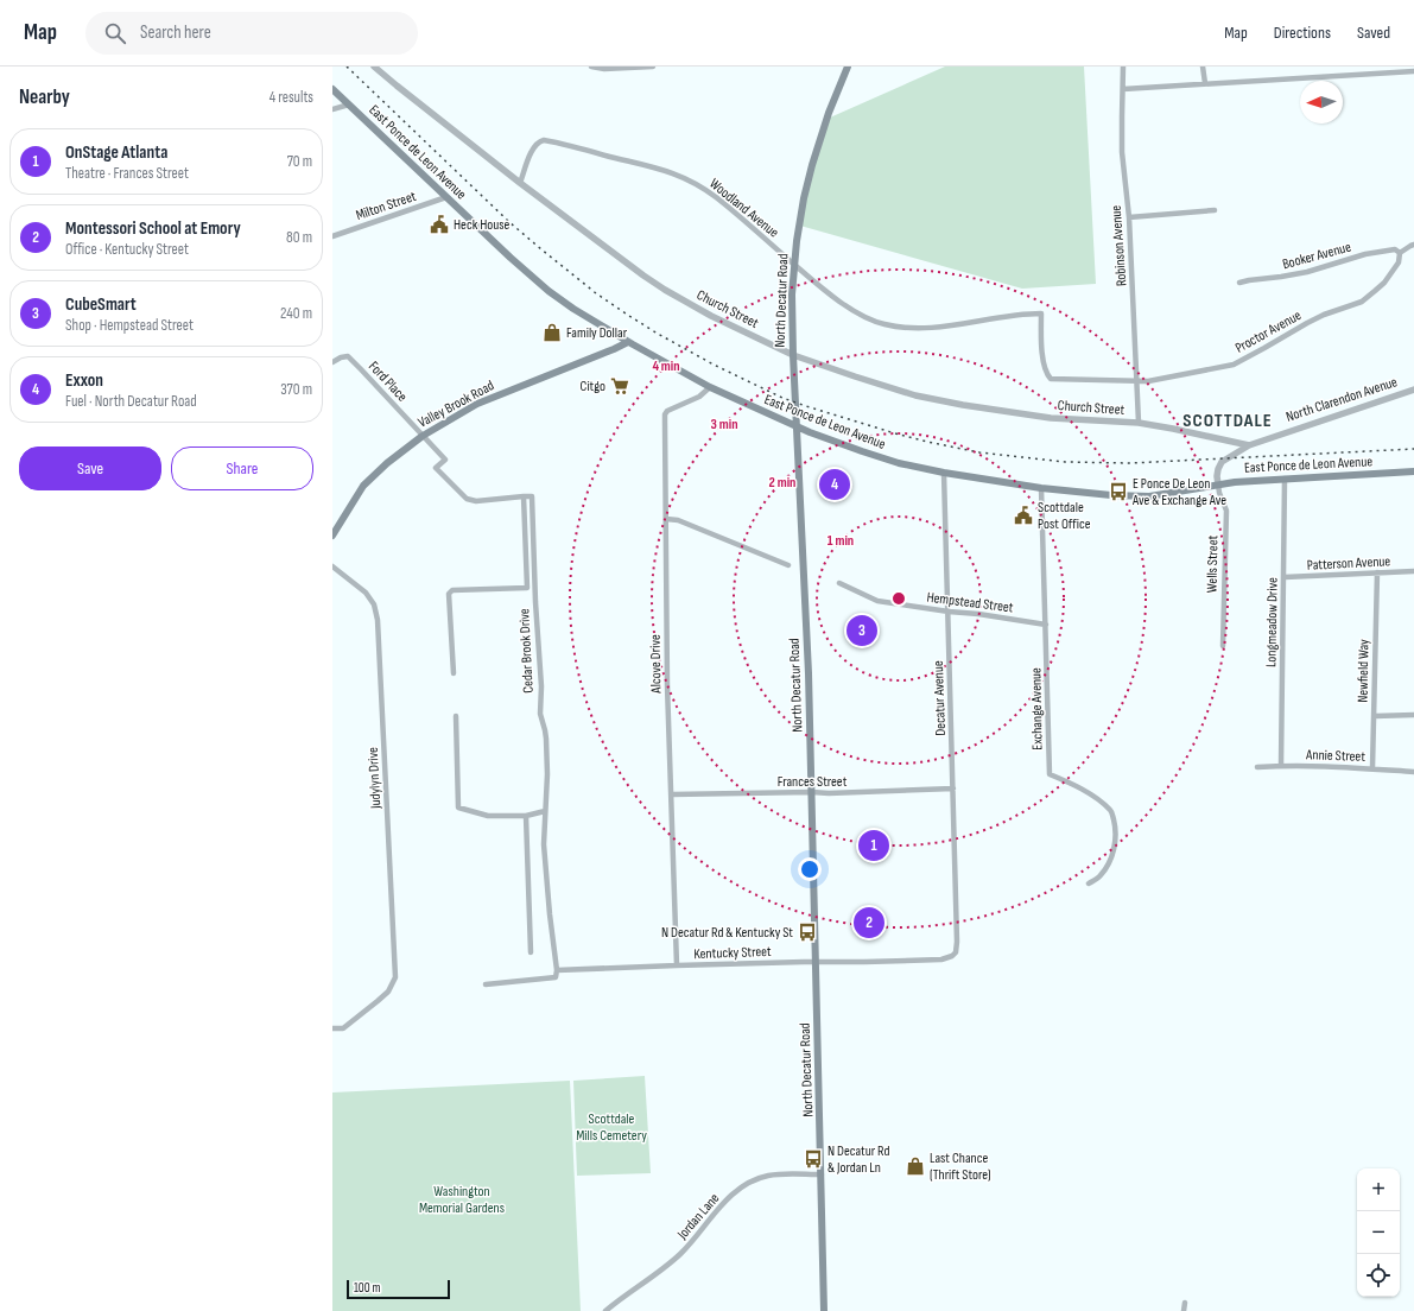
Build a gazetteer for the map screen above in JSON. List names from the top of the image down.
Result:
{
  "streets": {
    "main road": ["East Ponce de Leon Avenue", "North Decatur Road", "Valley Brook Road"],
    "street": [
      "Milton Street",
      "Woodland Avenue",
      "Robinson Avenue",
      "Booker Avenue",
      "Church Street",
      "Proctor Avenue",
      "Ford Place",
      "North Clarendon Avenue",
      "Patterson Avenue",
      "Wells Street",
      "Hempstead Street",
      "Longmeadow Drive",
      "Cedar Brook Drive",
      "Alcove Drive",
      "Newfield Way",
      "Decatur Avenue",
      "Exchange Avenue",
      "Annie Street",
      "Judylyn Drive",
      "Frances Street",
      "Kentucky Street",
      "Jordan Lane"
    ]
  },
  "crossings": [
    ["East Ponce de Leon Avenue", "Milton Street"],
    ["East Ponce de Leon Avenue", "North Decatur Road"],
    ["East Ponce de Leon Avenue", "North Clarendon Avenue"],
    ["East Ponce de Leon Avenue", "Valley Brook Road"],
    ["East Ponce de Leon Avenue", "Wells Street"],
    ["East Ponce de Leon Avenue", "Longmeadow Drive"],
    ["East Ponce de Leon Avenue", "Alcove Drive"],
    ["East Ponce de Leon Avenue", "Decatur Avenue"],
    ["East Ponce de Leon Avenue", "Exchange Avenue"],
    ["Woodland Avenue", "North Decatur Road"],
    ["Woodland Avenue", "Church Street"],
    ["Woodland Avenue", "Proctor Avenue"],
    ["Robinson Avenue", "Church Street"],
    ["Robinson Avenue", "Proctor Avenue"],
    ["Booker Avenue", "Proctor Avenue"],
    ["North Decatur Road", "Church Street"],
    ["North Decatur Road", "Frances Street"],
    ["North Decatur Road", "Kentucky Street"],
    ["North Decatur Road", "Jordan Lane"],
    ["Church Street", "North Clarendon Avenue"],
    ["Ford Place", "Valley Brook Road"],
    ["North Clarendon Avenue", "Wells Street"],
    ["Patterson Avenue", "Longmeadow Drive"],
    ["Patterson Avenue", "Newfield Way"],
    ["Hempstead Street", "Decatur Avenue"],
    ["Hempstead Street", "Exchange Avenue"],
    ["Longmeadow Drive", "Annie Street"],
    ["Cedar Brook Drive", "Kentucky Street"],
    ["Alcove Drive", "Frances Street"],
    ["Alcove Drive", "Kentucky Street"],
    ["Newfield Way", "Annie Street"],
    ["Decatur Avenue", "Frances Street"],
    ["Decatur Avenue", "Kentucky Street"]
  ],
  "districts": ["SCOTTDALE"],
  "parks": ["Scottdale Mills Cemetery", "Washington Memorial Gardens"],
  "places": {
    "public building": ["Heck House", "Scottdale Post Office"],
    "shop": ["Family Dollar", "Last Chance (Thrift Store)"],
    "supermarket": ["Citgo"],
    "bus stop": ["E Ponce De Leon Ave & Exchange Ave", "N Decatur Rd & Kentucky St", "N Decatur Rd & Jordan Ln"]
  },
  "scale_bar": "100 m",
  "north": "left",
  "page": {
    "header": "Map",
    "search": "Search here",
    "nav": ["Map", "Directions", "Saved"],
    "heading": ["Nearby", "4 results"],
    "list": [
      {
        "mark": "1",
        "name": "OnStage Atlanta",
        "note": "Theatre · Frances Street",
        "value": "70 m"
      },
      {
        "mark": "2",
        "name": "Montessori School at Emory",
        "note": "Office · Kentucky Street",
        "value": "80 m"
      },
      {
        "mark": "3",
        "name": "CubeSmart",
        "note": "Shop · Hempstead Street",
        "value": "240 m"
      },
      {
        "mark": "4",
        "name": "Exxon",
        "note": "Fuel · North Decatur Road",
        "value": "370 m"
      }
    ],
    "buttons": ["Save", "Share"],
    "pins": [
      "4",
      "3",
      "1",
      "2"
    ],
    "map_buttons": ["+", "−"],
    "scale": "100 m"
  },
  "rings": [
    "4 min",
    "3 min",
    "2 min",
    "1 min"
  ]
}
